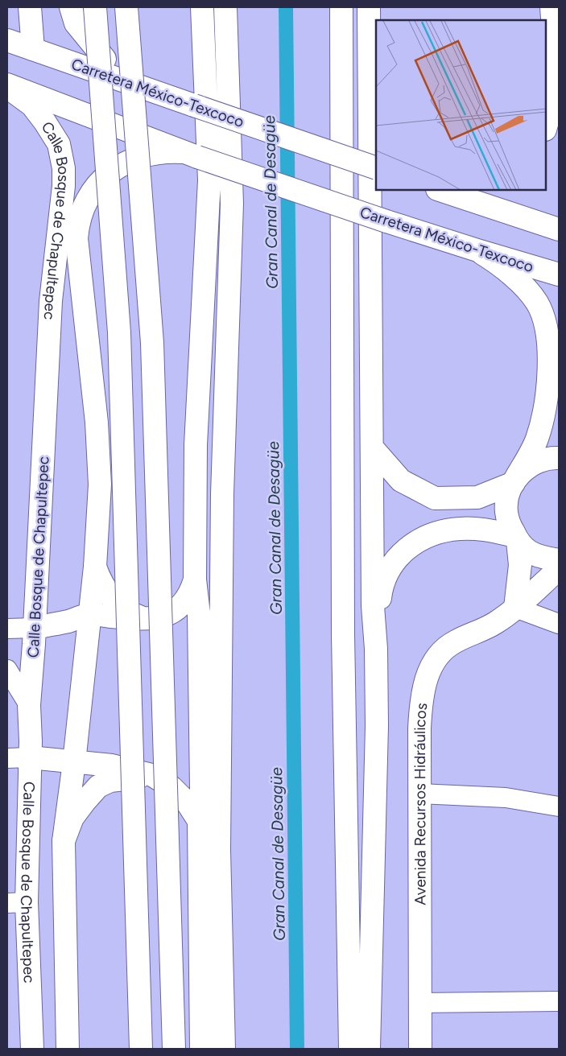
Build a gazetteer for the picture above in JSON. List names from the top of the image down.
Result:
{
  "streets": {
    "main road": ["Carretera México-Texcoco", "Calle Bosque de Chapultepec", "Avenida Recursos Hidráulicos"]
  },
  "crossings": [
    ["Carretera México-Texcoco", "Calle Bosque de Chapultepec"]
  ],
  "water": ["Gran Canal de Desagüe"]
}
